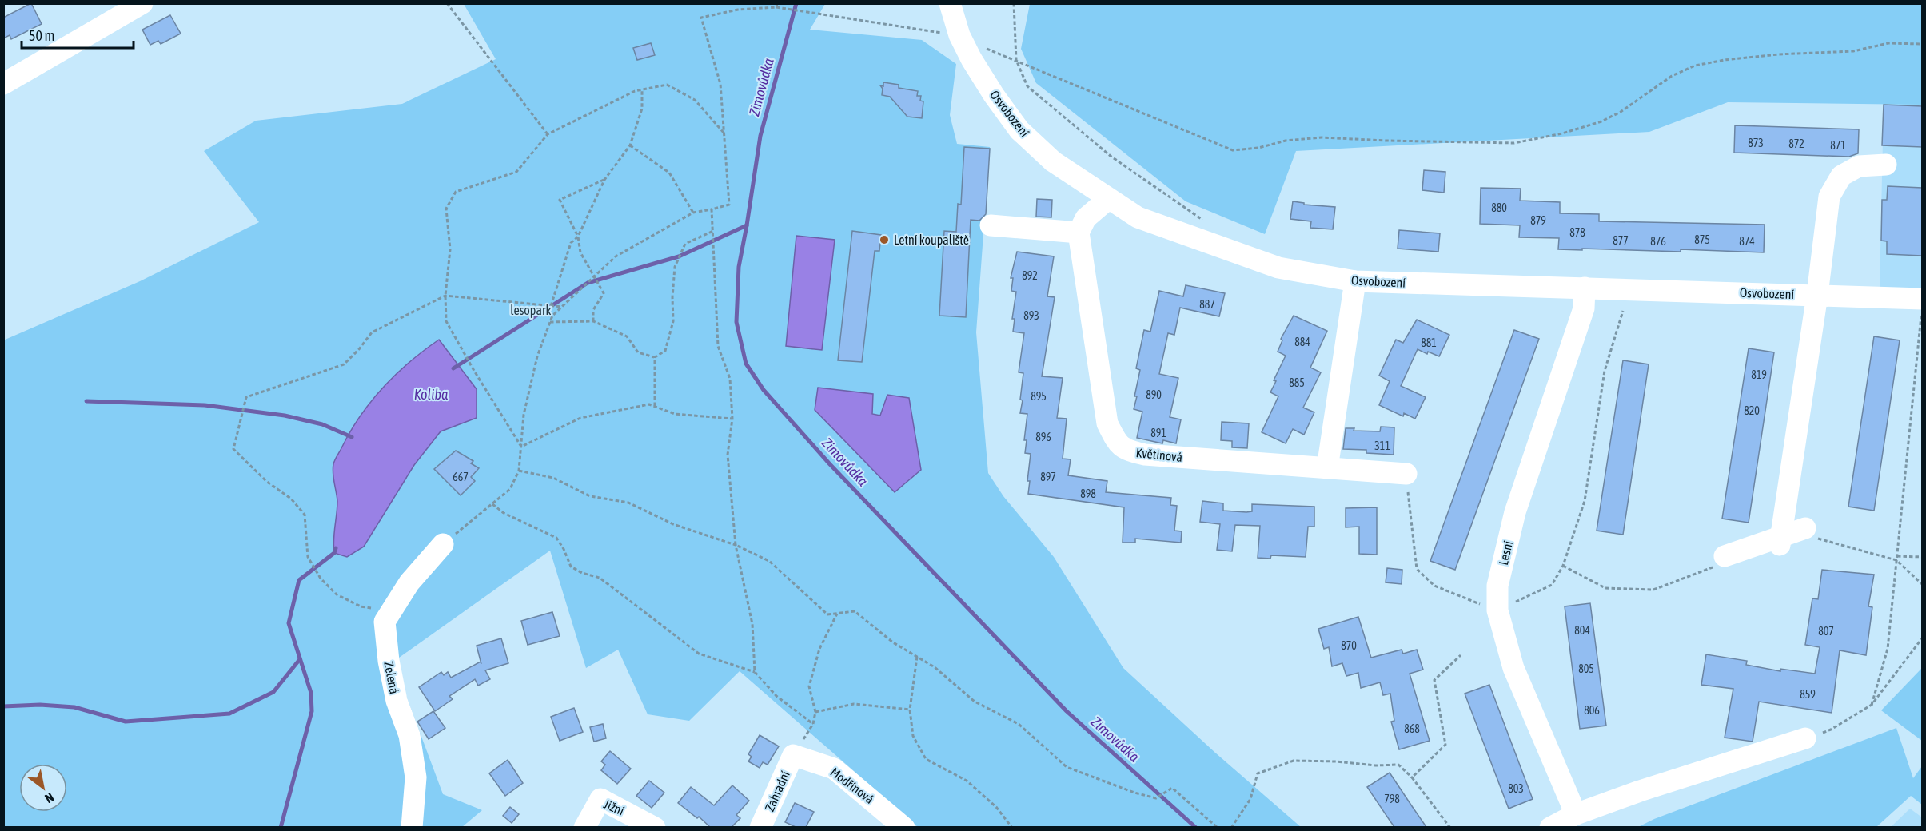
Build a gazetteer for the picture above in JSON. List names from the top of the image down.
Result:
{
  "streets": {
    "street": [
      "Osvobození",
      "Květinová",
      "Lesní",
      "Zelená",
      "Modřínová",
      "Zahradní",
      "Jižní"
    ]
  },
  "crossings": [
    ["Osvobození", "Lesní"],
    ["Modřínová", "Zahradní"]
  ],
  "water": ["Zimovůdka", "Koliba"],
  "parks": ["lesopark"],
  "places": ["Letní koupaliště"],
  "house_numbers": [
    "873",
    "872",
    "871",
    "880",
    "879",
    "878",
    "875",
    "877",
    "876",
    "874",
    "892",
    "887",
    "893",
    "884",
    "881",
    "819",
    "885",
    "890",
    "895",
    "820",
    "891",
    "896",
    "311",
    "667",
    "897",
    "898",
    "804",
    "807",
    "870",
    "805",
    "859",
    "806",
    "868",
    "803",
    "798"
  ],
  "scale_bar": "50 m",
  "north": "bottom right"
}
